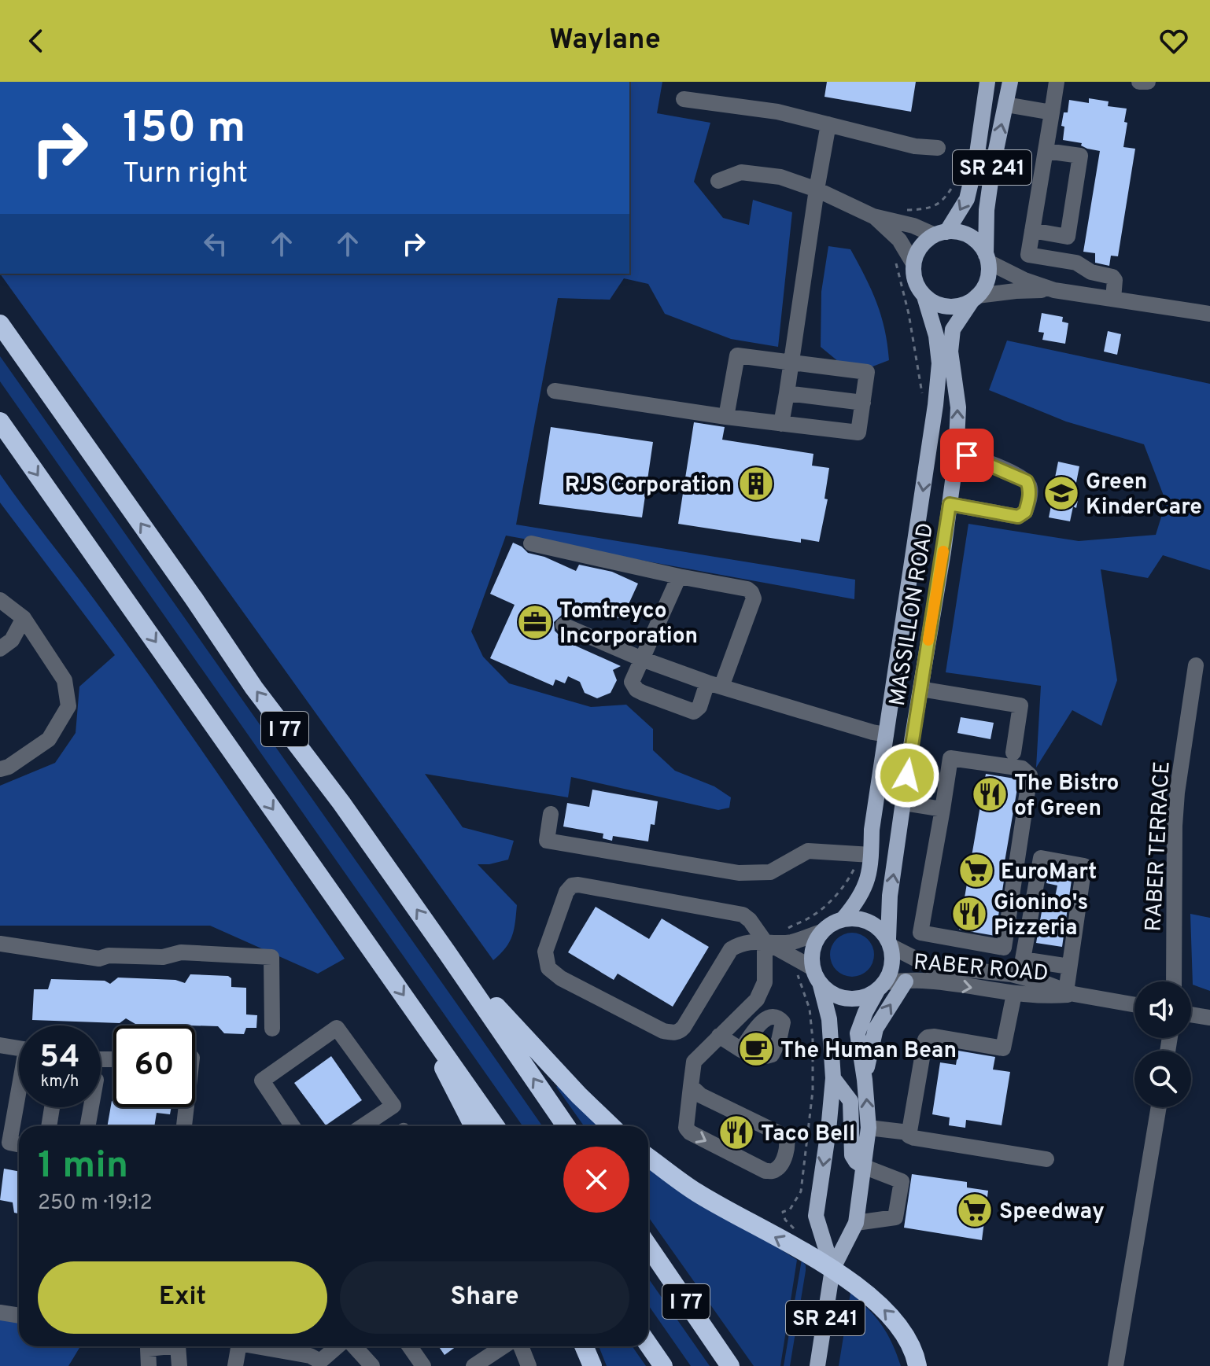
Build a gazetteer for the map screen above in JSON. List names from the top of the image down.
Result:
{
  "streets": {
    "highway": ["I 77"],
    "main road": ["SR 241", "MASSILLON ROAD"],
    "street": ["RABER TERRACE", "RABER ROAD"]
  },
  "crossings": [
    ["SR 241", "MASSILLON ROAD"],
    ["SR 241", "RABER ROAD"],
    ["MASSILLON ROAD", "RABER ROAD"]
  ],
  "places": {
    "building": ["RJS Corporation"],
    "school or university": ["Green KinderCare"],
    "office": ["Tomtreyco Incorporation"],
    "restaurant": ["The Bistro of Green", "Gionino's Pizzeria", "Taco Bell"],
    "supermarket": ["EuroMart", "Speedway"],
    "cafe": ["The Human Bean"]
  },
  "page": {
    "header": "Waylane",
    "turn": ["150 m", "Turn right"],
    "speed": "54 km/h",
    "limit": "60",
    "heading": ["1 min", "250 m · 19:12"],
    "buttons": ["Exit", "Share"]
  }
}
